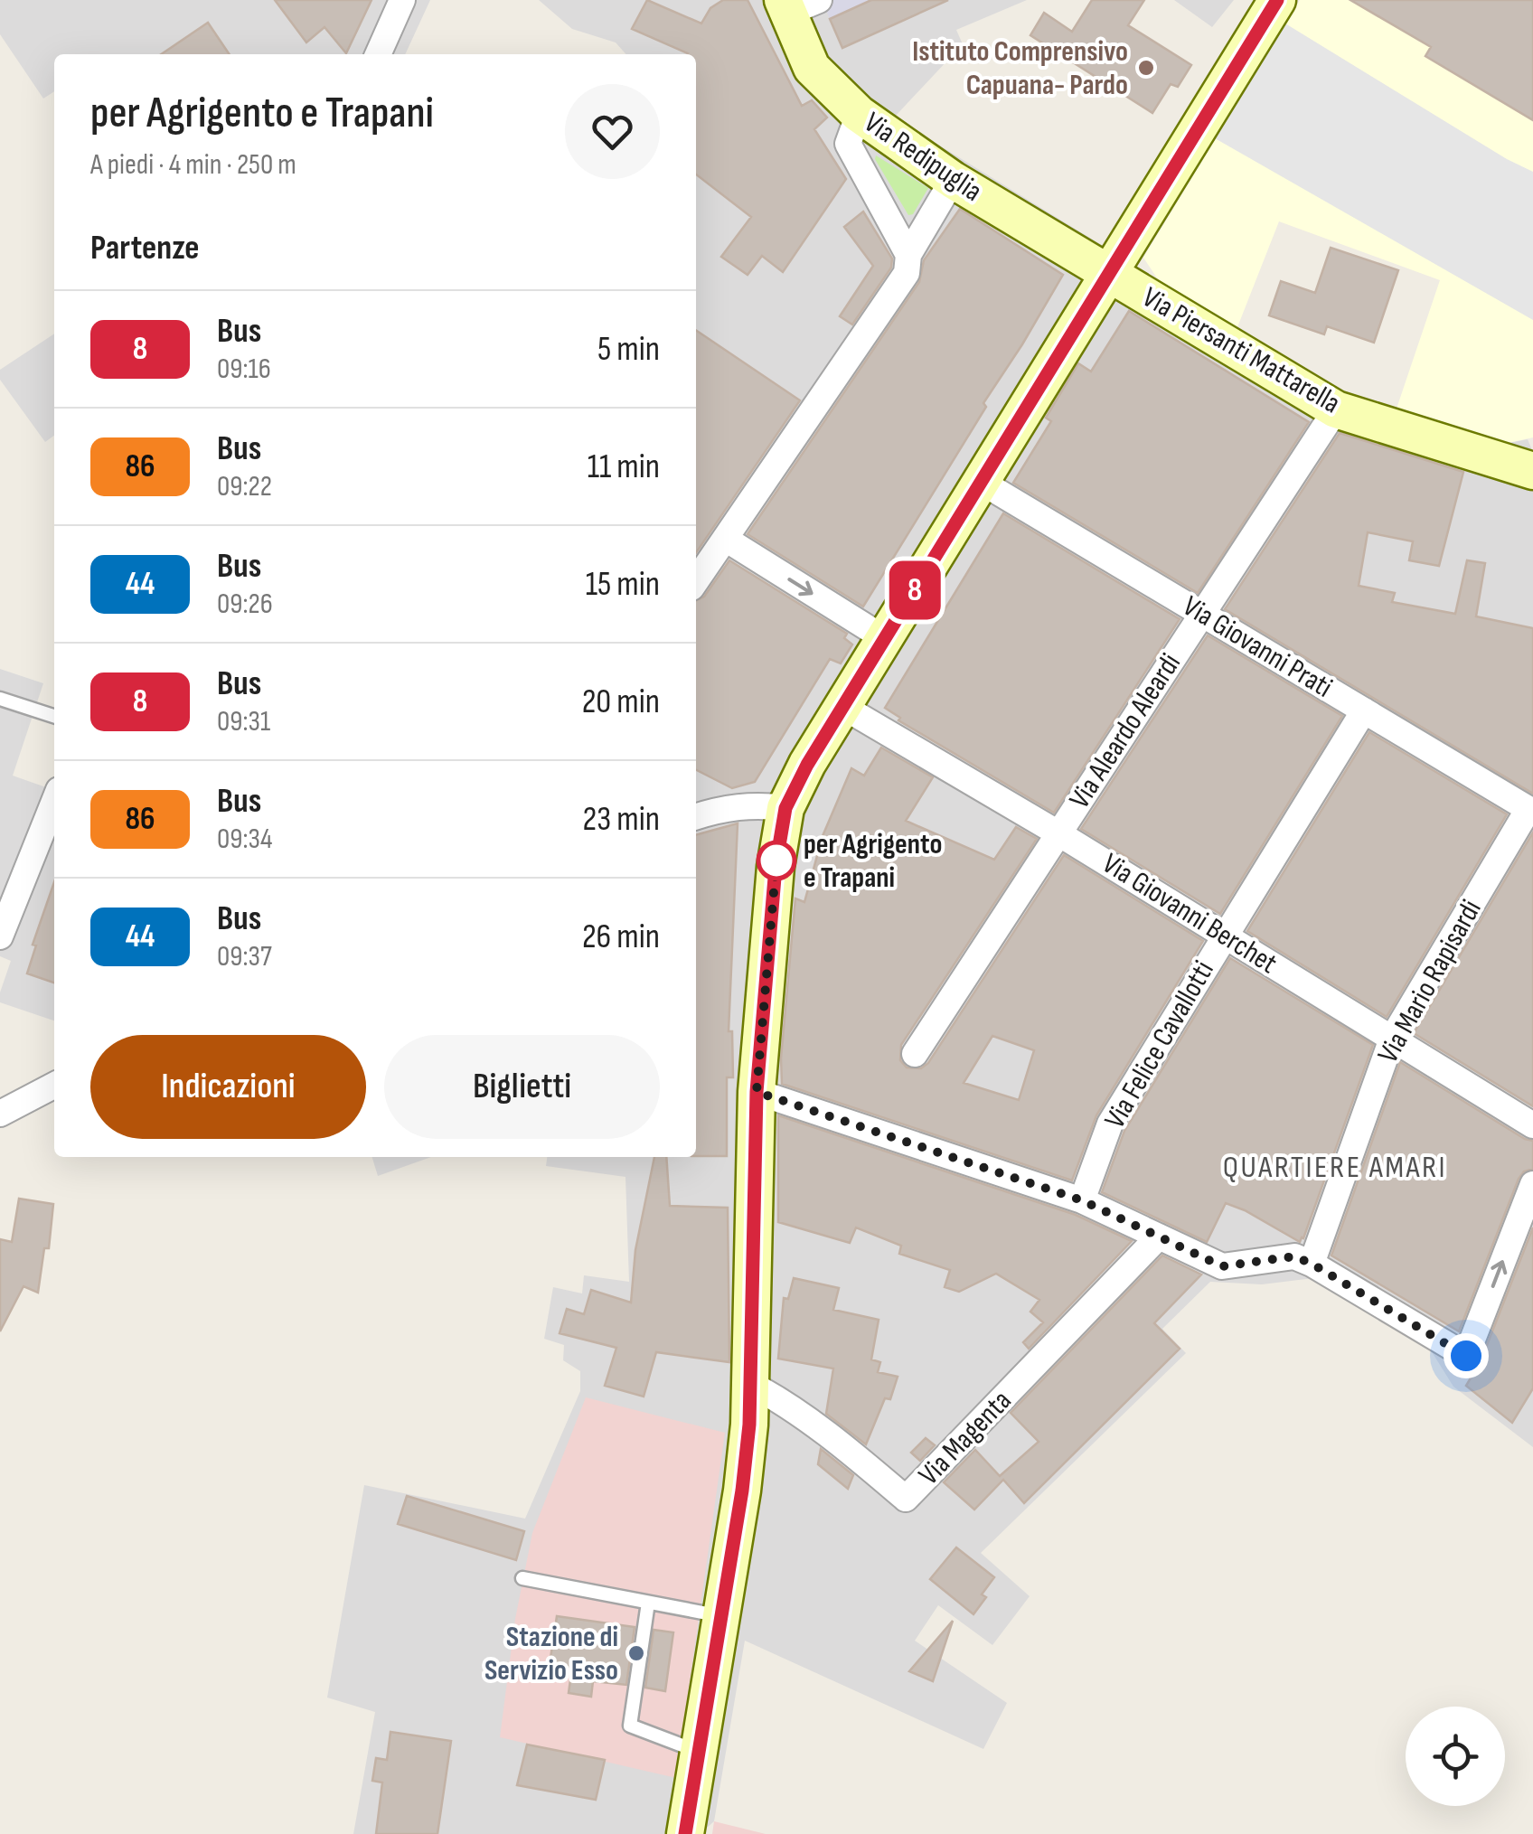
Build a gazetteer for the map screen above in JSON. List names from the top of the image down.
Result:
{
  "streets": {
    "main road": ["Via Redipuglia", "Via Piersanti Mattarella"],
    "street": [
      "Via Giovanni Prati",
      "Via Aleardo Aleardi",
      "Via Giovanni Berchet",
      "Via Mario Rapisardi",
      "Via Felice Cavallotti",
      "Via Magenta"
    ]
  },
  "crossings": [
    ["Via Redipuglia", "Via Piersanti Mattarella"],
    ["Via Piersanti Mattarella", "Via Aleardo Aleardi"],
    ["Via Giovanni Prati", "Via Aleardo Aleardi"],
    ["Via Giovanni Prati", "Via Mario Rapisardi"],
    ["Via Giovanni Prati", "Via Felice Cavallotti"],
    ["Via Aleardo Aleardi", "Via Giovanni Berchet"],
    ["Via Giovanni Berchet", "Via Mario Rapisardi"],
    ["Via Giovanni Berchet", "Via Felice Cavallotti"]
  ],
  "districts": ["QUARTIERE AMARI"],
  "places": ["Istituto Comprensivo Capuana- Pardo", "per Agrigento e Trapani", "Stazione di Servizio Esso"],
  "lines": ["bus line 8"],
  "page": {
    "on_map": "8",
    "heading": [
      ["per Agrigento e Trapani", "A piedi · 4 min · 250 m"],
      "Partenze"
    ],
    "list": [
      {
        "mark": "8",
        "name": "Bus",
        "note": "09:16",
        "value": "5 min"
      },
      {
        "mark": "86",
        "name": "Bus",
        "note": "09:22",
        "value": "11 min"
      },
      {
        "mark": "44",
        "name": "Bus",
        "note": "09:26",
        "value": "15 min"
      },
      {
        "mark": "8",
        "name": "Bus",
        "note": "09:31",
        "value": "20 min"
      },
      {
        "mark": "86",
        "name": "Bus",
        "note": "09:34",
        "value": "23 min"
      },
      {
        "mark": "44",
        "name": "Bus",
        "note": "09:37",
        "value": "26 min"
      }
    ],
    "buttons": ["Indicazioni", "Biglietti"]
  }
}
